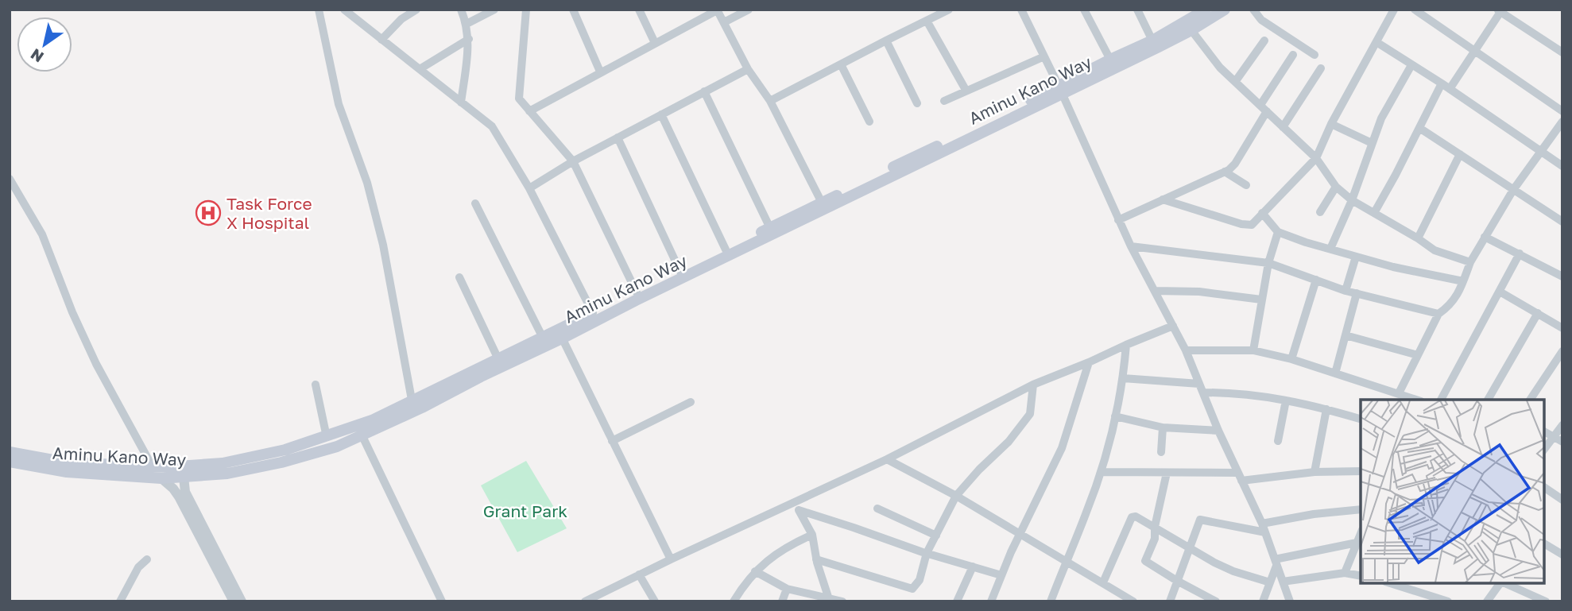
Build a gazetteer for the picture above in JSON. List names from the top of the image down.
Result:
{
  "streets": {
    "main road": ["Aminu Kano Way"]
  },
  "parks": ["Grant Park"],
  "places": {
    "hospital": ["Task Force X Hospital"]
  },
  "north": "bottom left"
}
